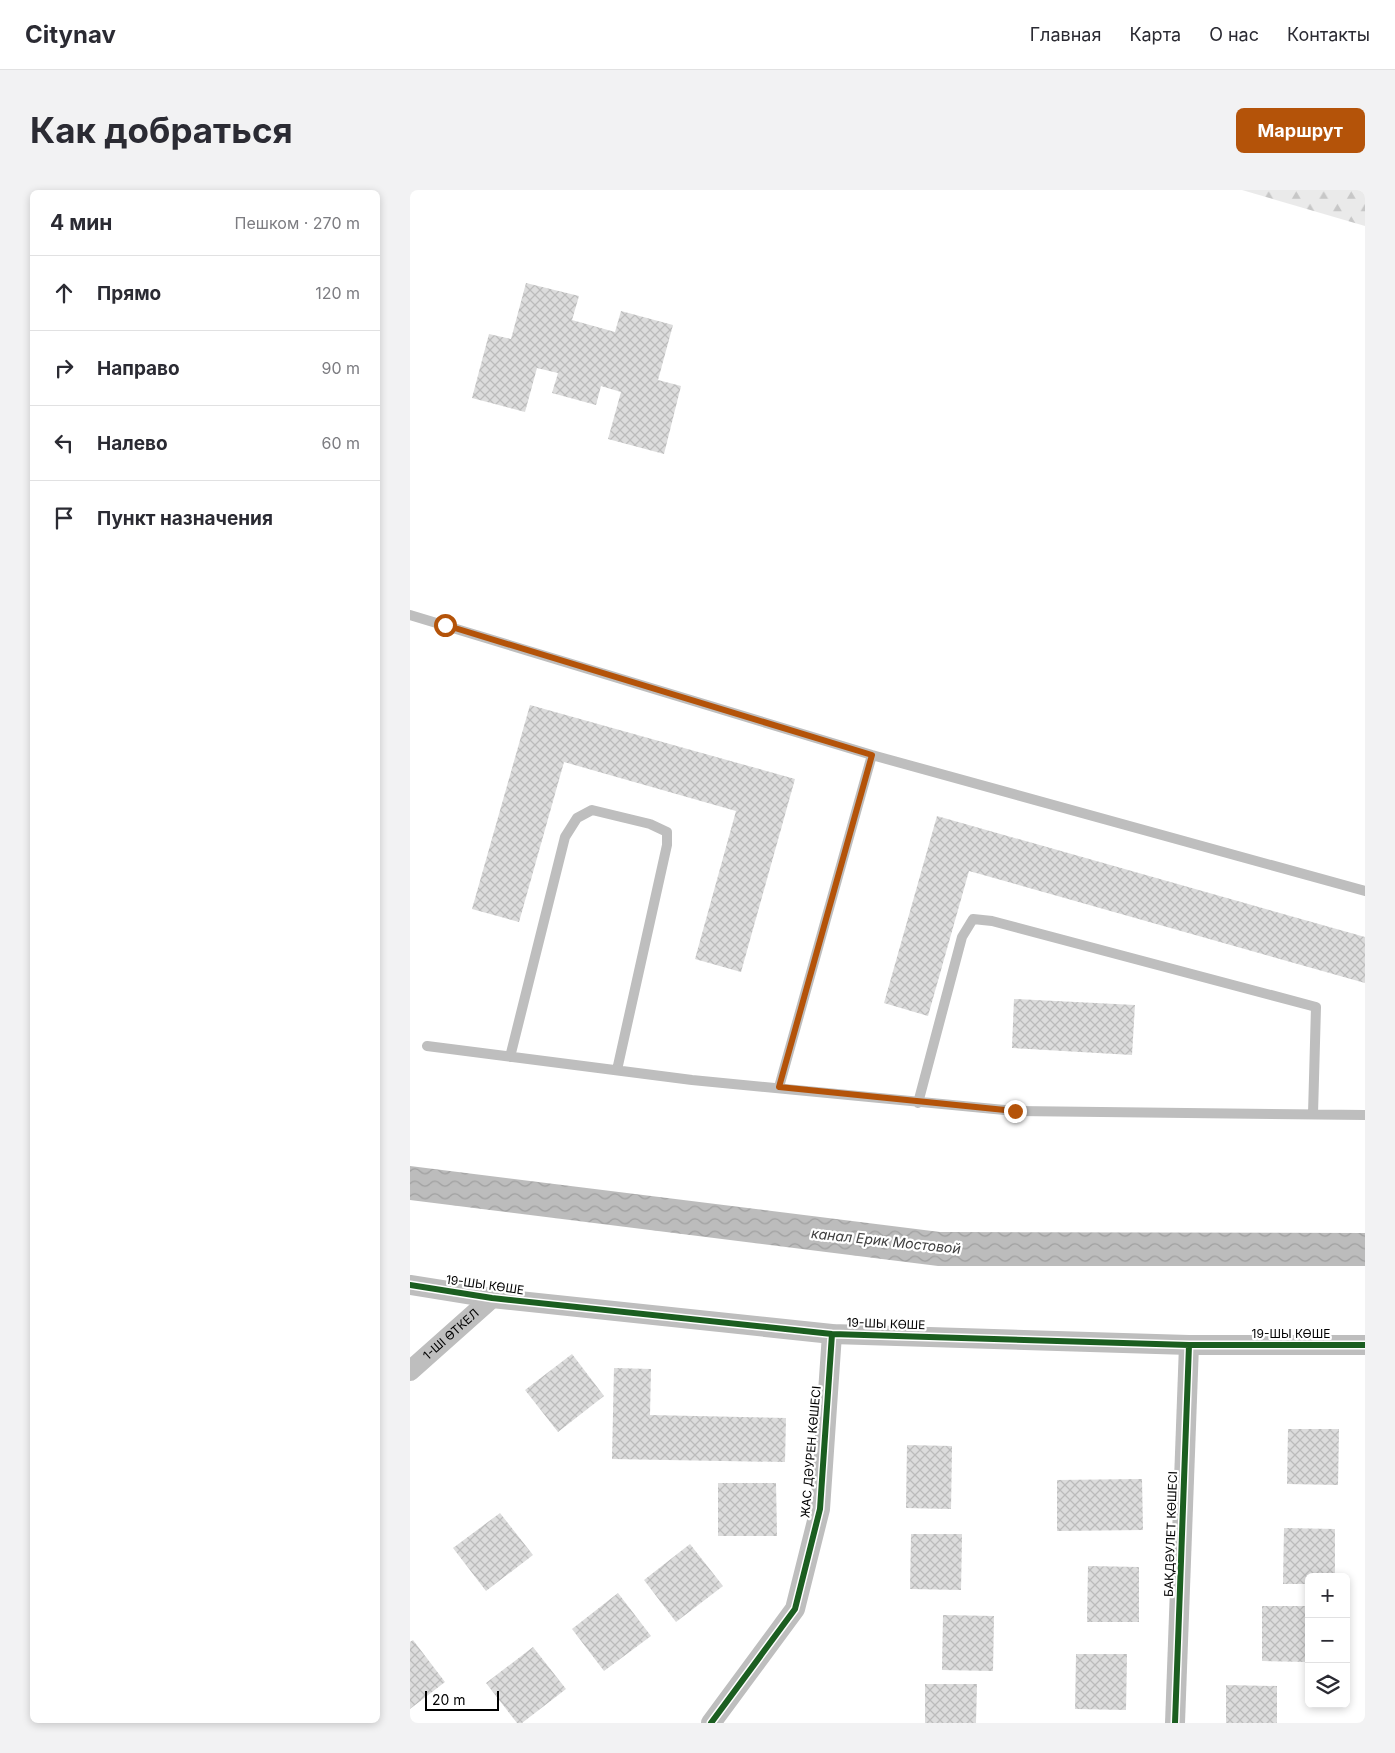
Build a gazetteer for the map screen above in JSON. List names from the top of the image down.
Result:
{
  "streets": {
    "street": [
      "19-ШЫ КӨШЕ",
      "1-ШI ӨТКЕЛ",
      "ЖАС ДӘУРЕН КӨШЕСІ",
      "БАҚДӘУЛЕТ КӨШЕСI"
    ]
  },
  "crossings": [
    ["19-ШЫ КӨШЕ", "1-ШI ӨТКЕЛ"],
    ["19-ШЫ КӨШЕ", "ЖАС ДӘУРЕН КӨШЕСІ"],
    ["19-ШЫ КӨШЕ", "БАҚДӘУЛЕТ КӨШЕСI"]
  ],
  "water": ["канал Ерик Мостовой"],
  "scale_bar": "20 m",
  "page": {
    "header": "Citynav",
    "nav": [
      "Главная",
      "Карта",
      "О нас",
      "Контакты"
    ],
    "buttons": "Маршрут",
    "title": "Как добраться",
    "heading": ["4 мин", "Пешком · 270 m"],
    "list": [
      ["Прямо", "120 m"],
      ["Направо", "90 m"],
      ["Налево", "60 m"],
      "Пункт назначения"
    ],
    "map_buttons": ["+", "−"],
    "scale": "20 m"
  }
}
